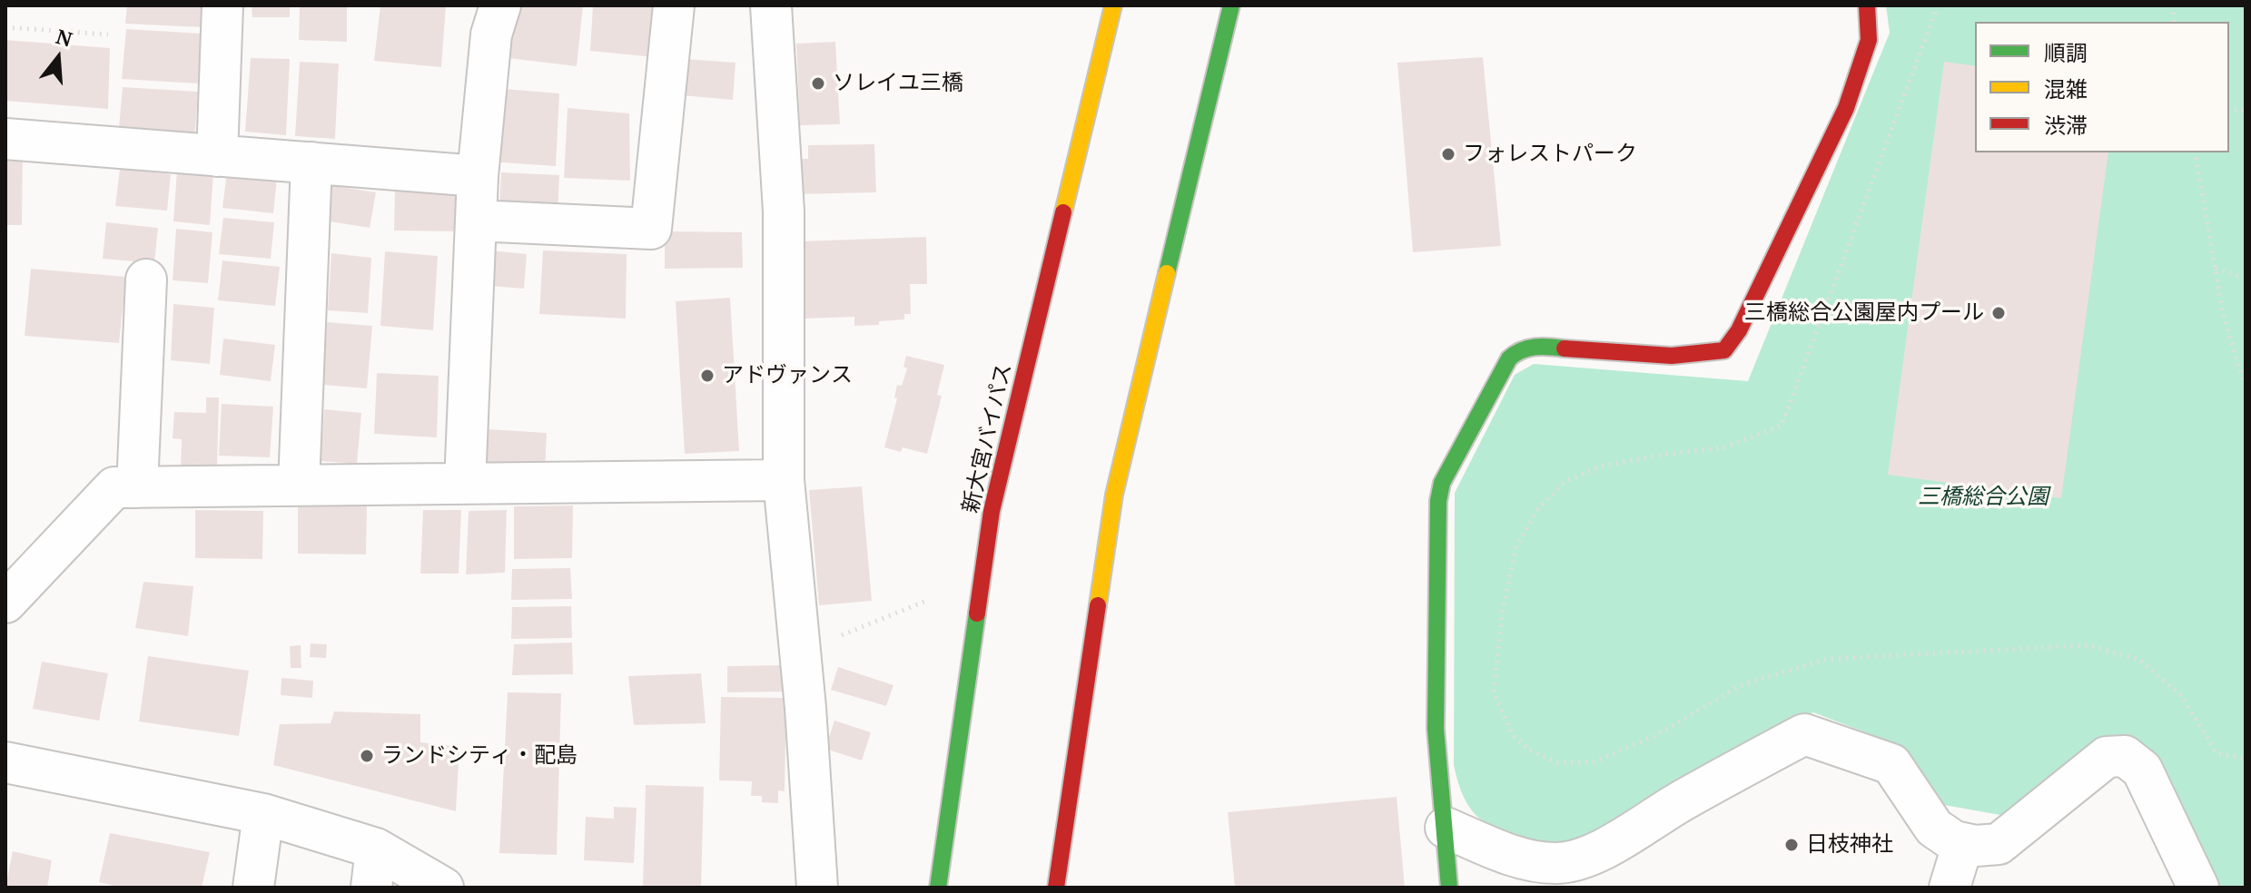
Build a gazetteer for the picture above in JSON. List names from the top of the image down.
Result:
{
  "streets": {
    "main road": ["新大宮バイパス"]
  },
  "parks": ["三橋総合公園"],
  "places": [
    "ソレイユ三橋",
    "フォレストパーク",
    "三橋総合公園屋内プール",
    "アドヴァンス",
    "ランドシティ・配島",
    "日枝神社"
  ],
  "legend": ["順調", "混雑", "渋滞"],
  "north": "top"
}
